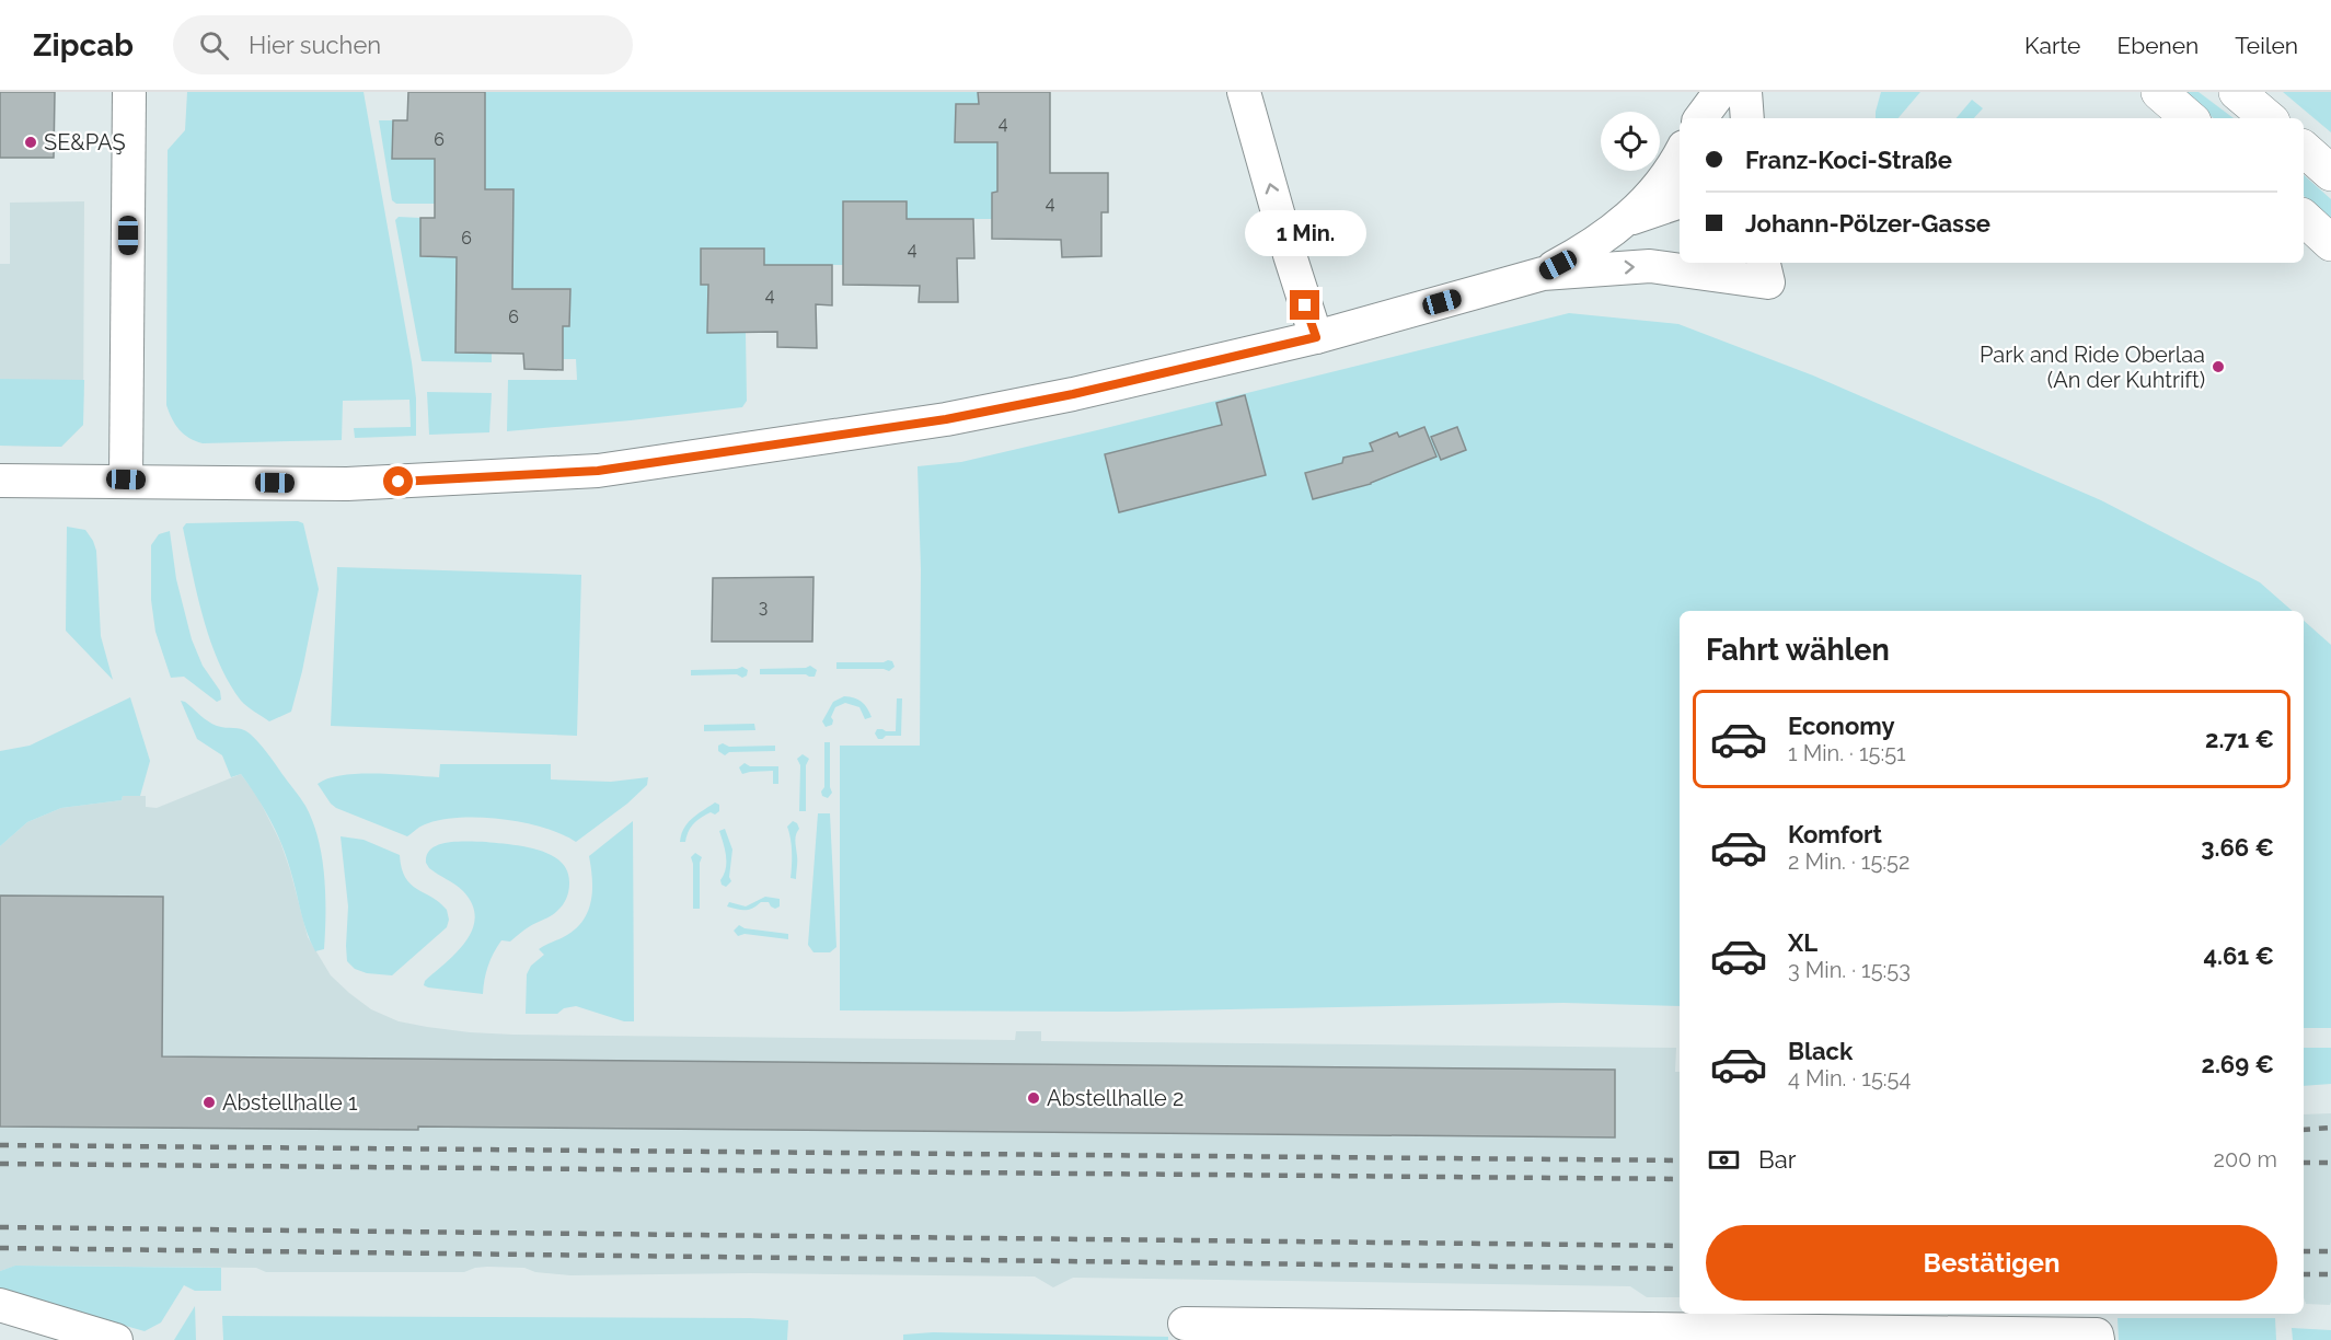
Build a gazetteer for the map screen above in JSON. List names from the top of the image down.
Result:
{
  "places": [
    "SE&PAŞ",
    "Park and Ride Oberlaa (An der Kuhtrift)",
    "Abstellhalle 2",
    "Abstellhalle 1"
  ],
  "house_numbers": [
    "4",
    "6",
    "4",
    "6",
    "4",
    "4",
    "6",
    "3"
  ],
  "page": {
    "header": "Zipcab",
    "search": "Hier suchen",
    "nav": ["Karte", "Ebenen", "Teilen"],
    "banner": ["Franz-Koci-Straße", "Johann-Pölzer-Gasse"],
    "bubble": "1 Min.",
    "heading": "Fahrt wählen",
    "list": [
      {
        "name": "Economy",
        "note": "1 Min. · 15:51",
        "value": "2.71 €"
      },
      {
        "name": "Komfort",
        "note": "2 Min. · 15:52",
        "value": "3.66 €"
      },
      {
        "name": "XL",
        "note": "3 Min. · 15:53",
        "value": "4.61 €"
      },
      {
        "name": "Black",
        "note": "4 Min. · 15:54",
        "value": "2.69 €"
      }
    ],
    "pay": ["Bar", "200 m"],
    "buttons": "Bestätigen"
  }
}
